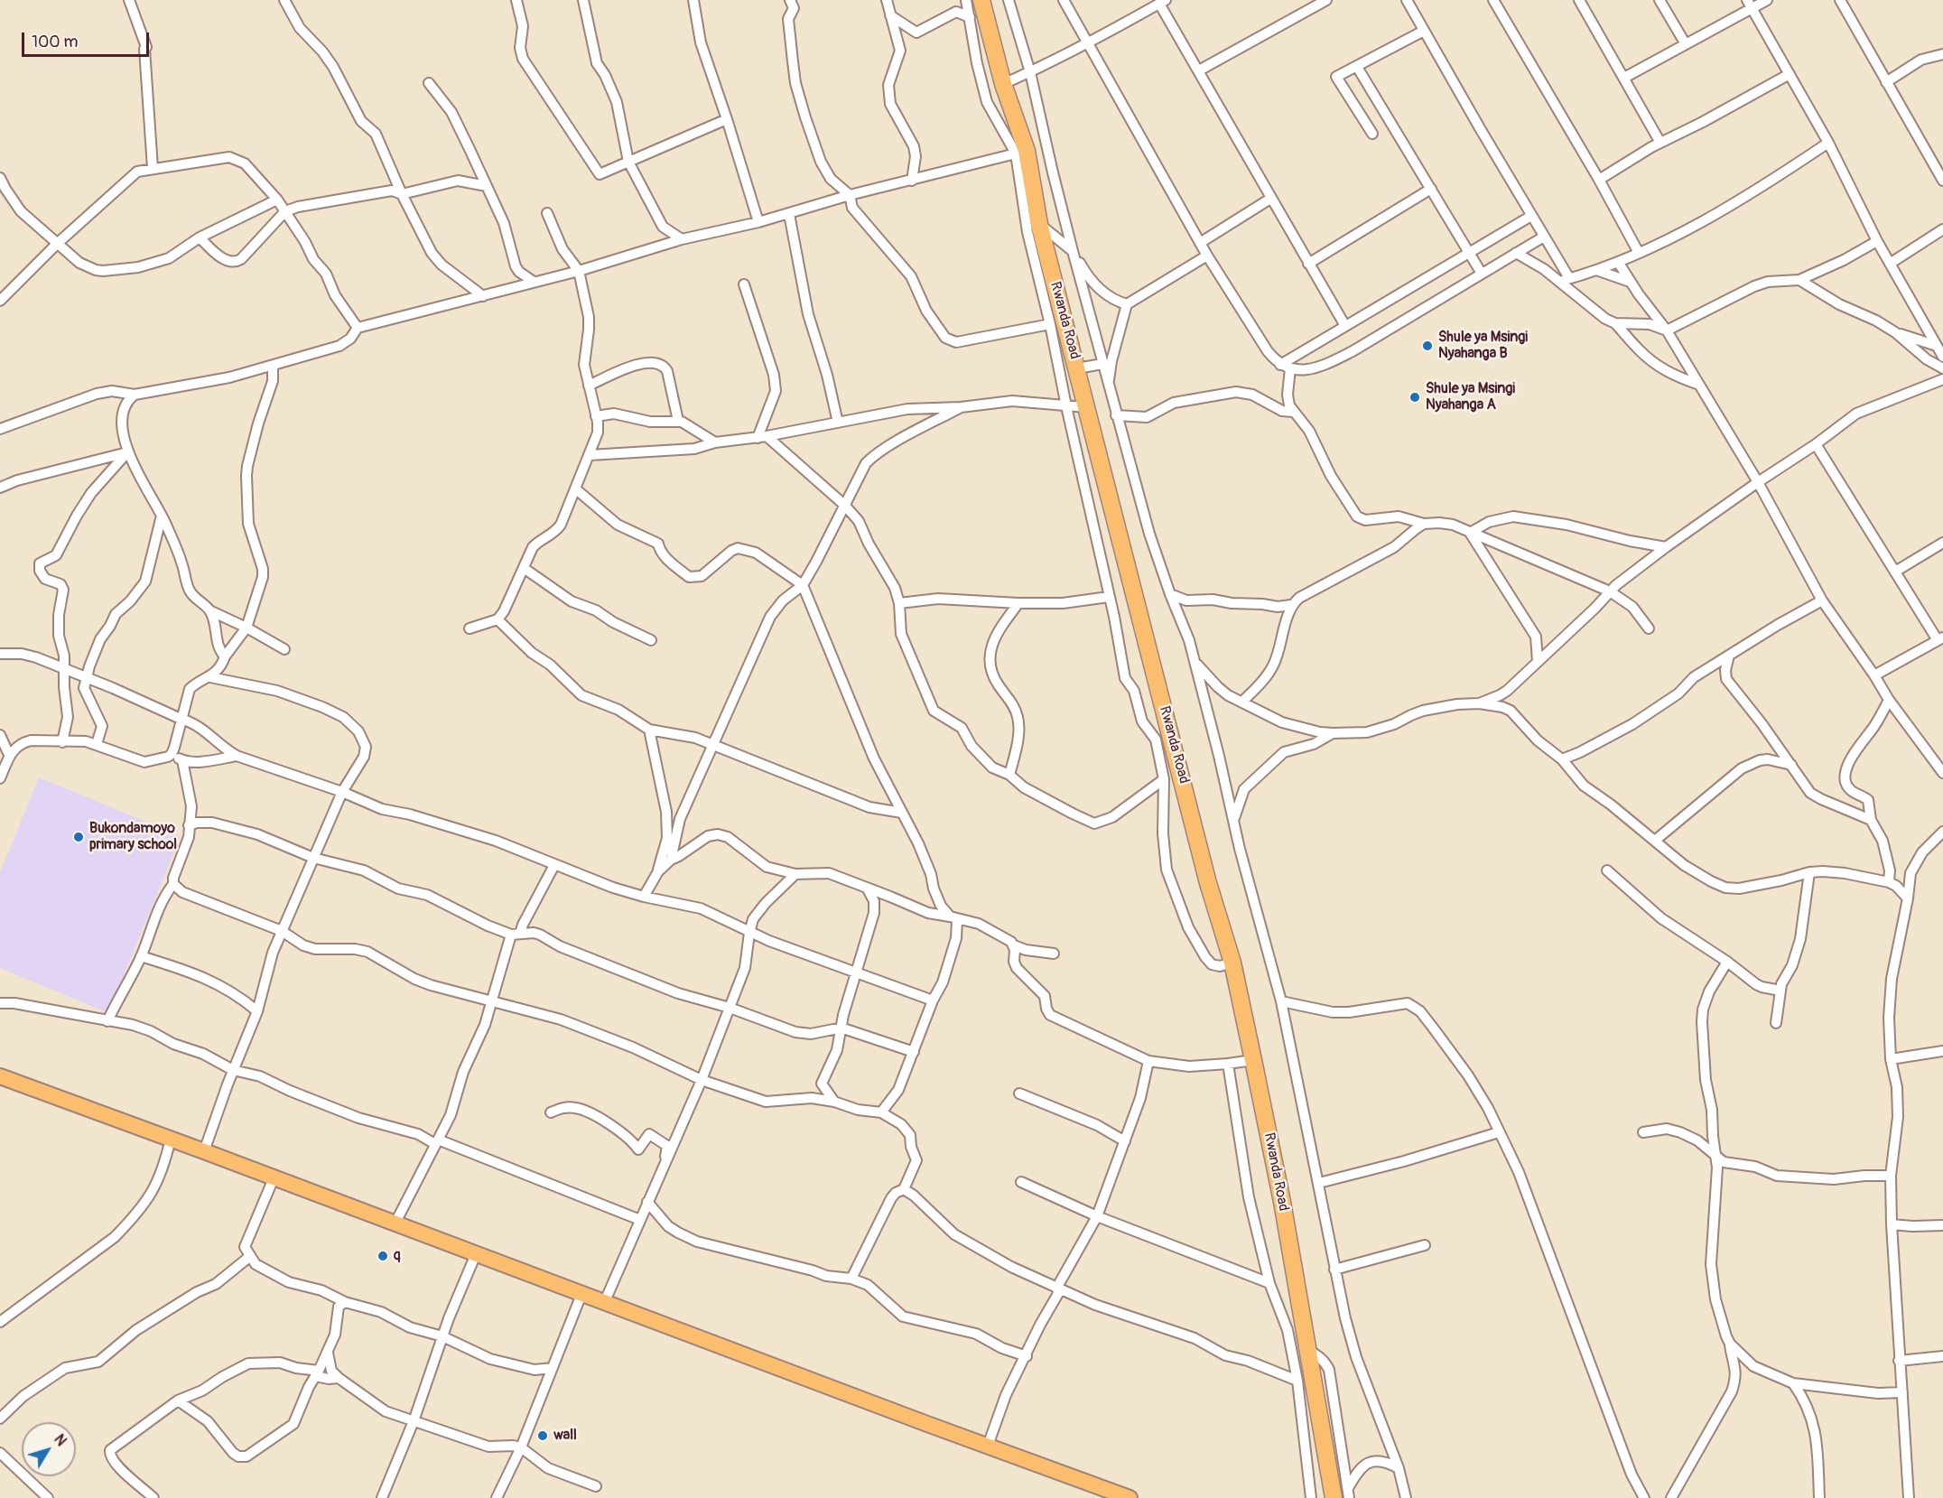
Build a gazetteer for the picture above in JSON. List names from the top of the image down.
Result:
{
  "streets": {
    "highway": ["Rwanda Road"]
  },
  "places": [
    "Shule ya Msingi Nyahanga B",
    "Shule ya Msingi Nyahanga A",
    "Bukondamoyo primary school",
    "q",
    "wall"
  ],
  "scale_bar": "100 m",
  "north": "top right"
}
